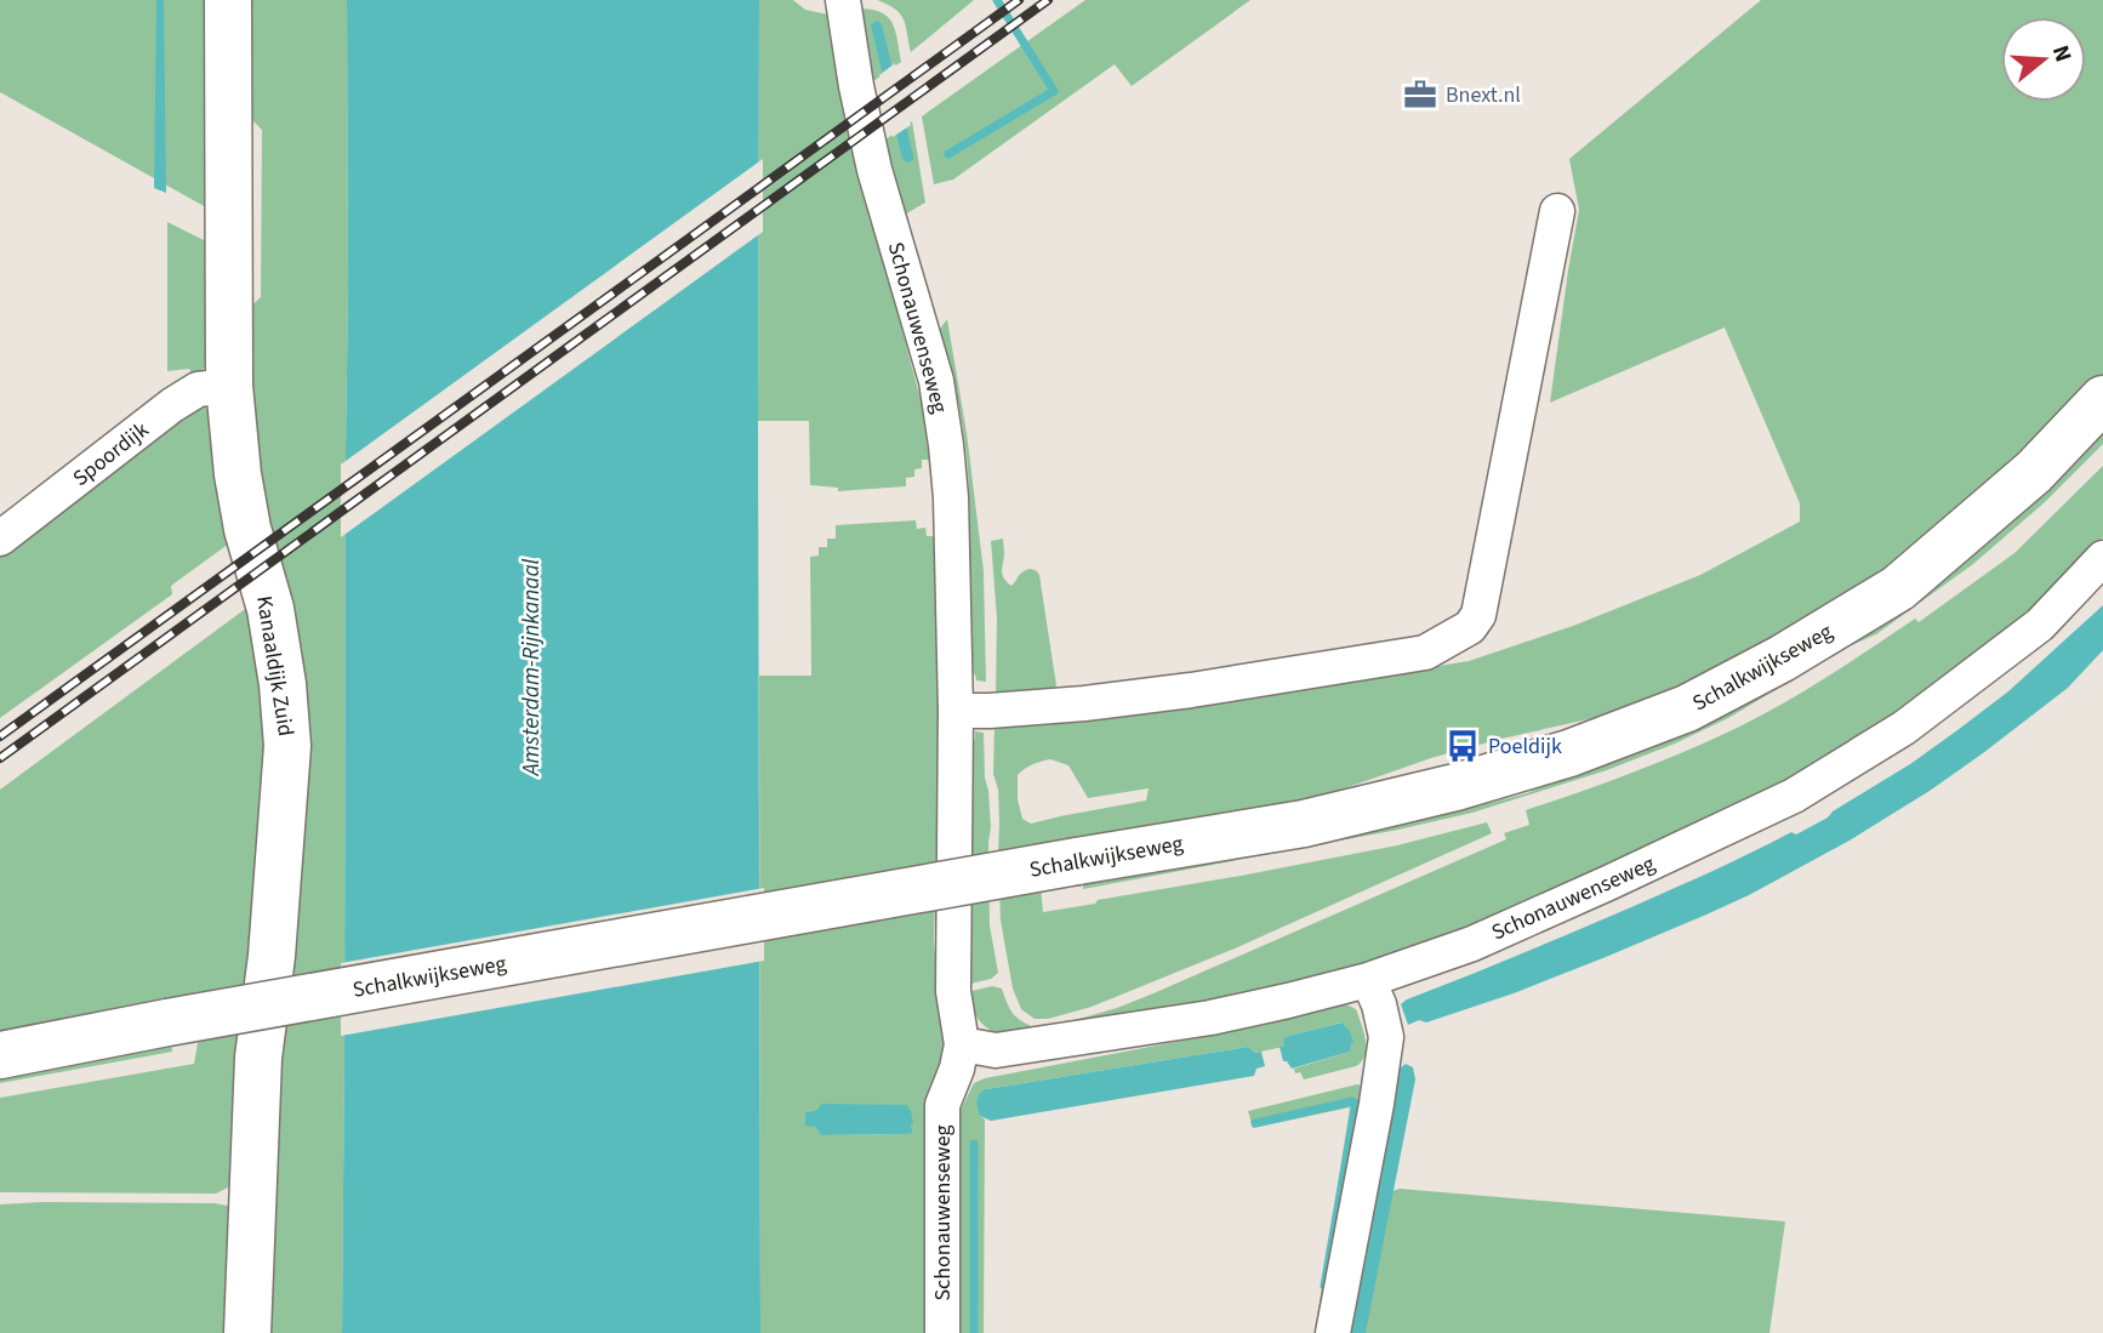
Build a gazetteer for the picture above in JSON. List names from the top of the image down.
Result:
{
  "streets": {
    "street": [
      "Schonauwenseweg",
      "Spoordijk",
      "Kanaaldijk Zuid",
      "Schalkwijkseweg"
    ]
  },
  "crossings": [
    ["Spoordijk", "Kanaaldijk Zuid"]
  ],
  "water": ["Amsterdam-Rijnkanaal"],
  "places": {
    "office": ["Bnext.nl"],
    "bus stop": ["Poeldijk"]
  },
  "north": "right"
}
